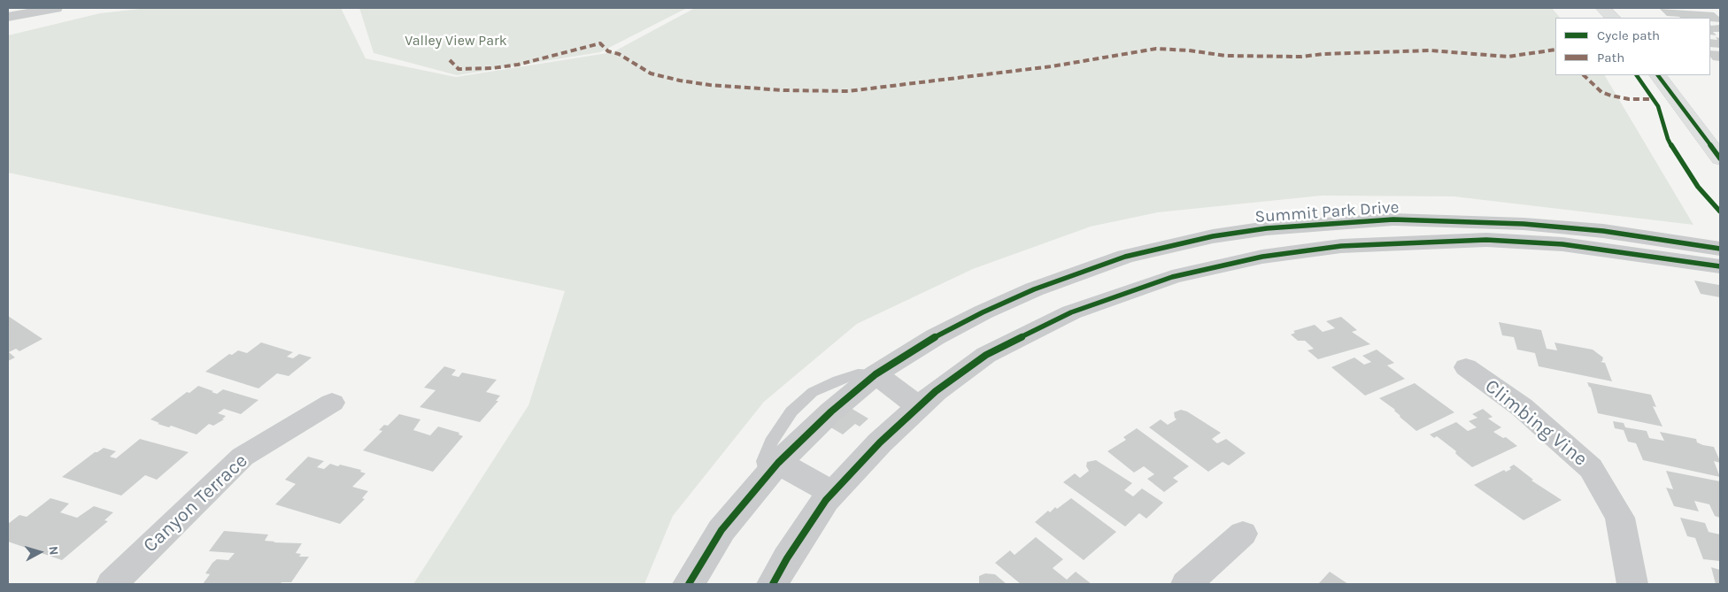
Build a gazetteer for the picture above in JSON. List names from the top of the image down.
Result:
{
  "streets": {
    "street": ["Summit Park Drive", "Climbing Vine", "Canyon Terrace"]
  },
  "parks": ["Valley View Park"],
  "legend": ["Cycle path", "Path"],
  "north": "right"
}
